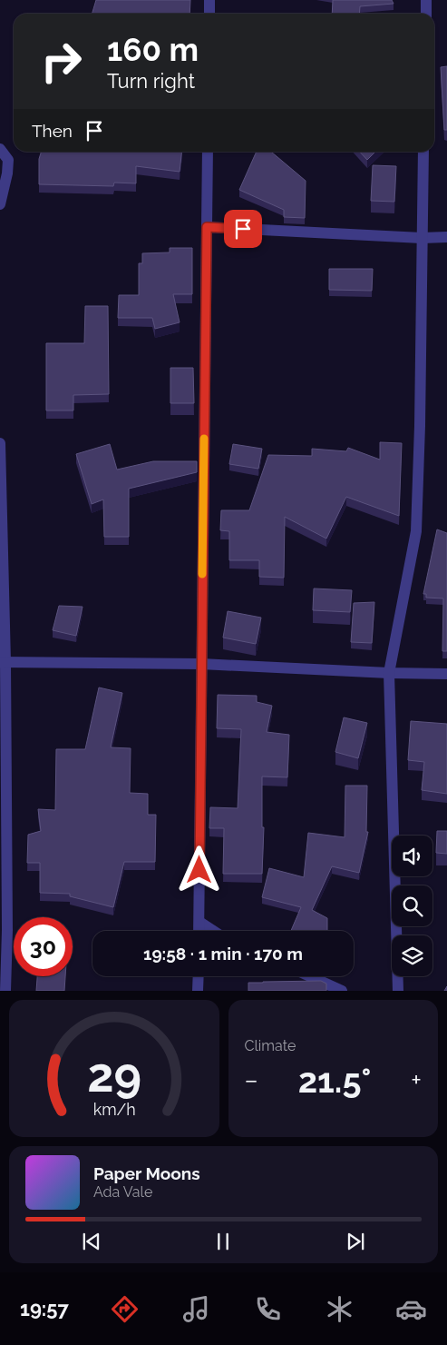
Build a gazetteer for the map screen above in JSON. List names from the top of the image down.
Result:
{
  "page": {
    "turn": ["160 m", "Turn right"],
    "then": "Then",
    "limit": "30",
    "trip": "19:58 · 1 min · 170 m",
    "tile": "Climate",
    "heat": ["−", "21.5°", "+"],
    "song": ["Paper Moons", "Ada Vale"],
    "tabs": "19:57",
    "gauge": ["29", "km/h"]
  }
}
